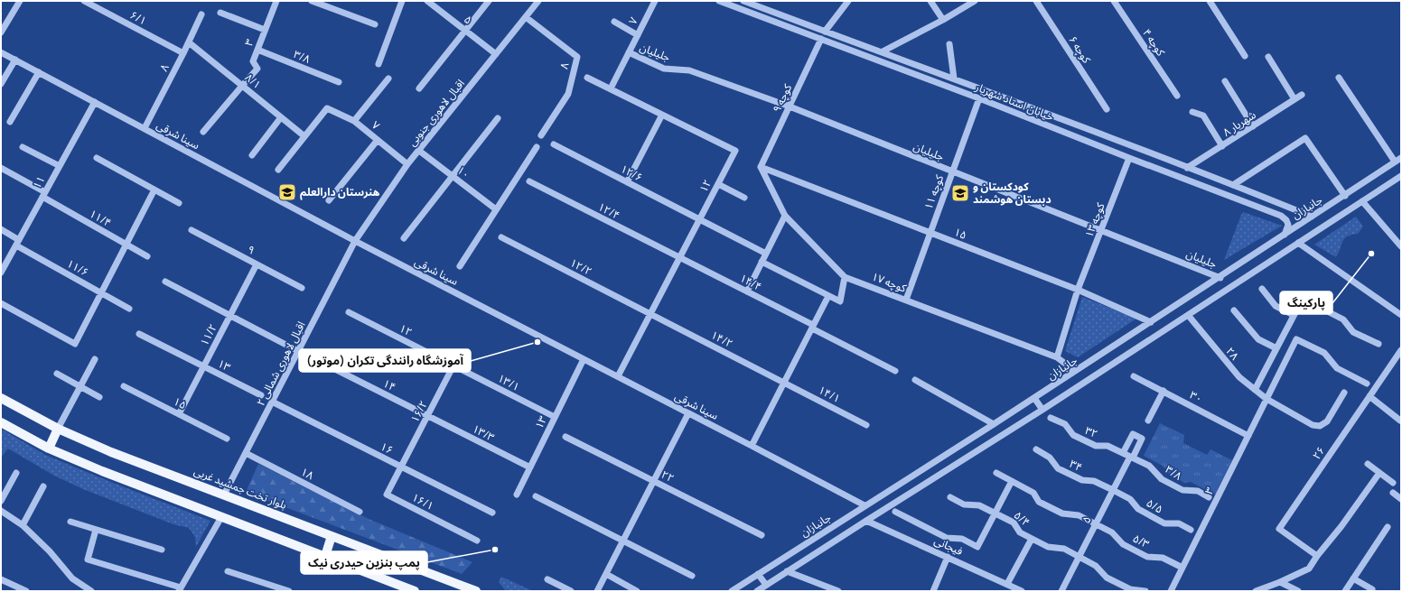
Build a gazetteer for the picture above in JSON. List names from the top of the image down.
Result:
{
  "streets": {
    "main road": ["بلوار تخت جمشید غربی"],
    "street": [
      "۶/۱",
      "۵",
      "۷",
      "۳",
      "کوچه ۴",
      "کوچه ۶",
      "جلیلیان",
      "۳/۸",
      "۸",
      "۸/۱",
      "کوچه ۹",
      "خیابان استاد شهریار",
      "اقبال لاهوری جنوبی",
      "شهریار ۸",
      "سینا شرقی",
      "۱۰",
      "۱۲/۶",
      "۱۱",
      "۱۲",
      "کوچه ۱۱",
      "جانبازان",
      "۱۲/۴",
      "۱۱/۴",
      "کوچه ۱۳",
      "۱۵",
      "۹",
      "۱۲/۲",
      "۱۱/۶",
      "۱۴/۴",
      "کوچه ۱۷",
      "۱۱/۲",
      "۱۴/۲",
      "۲۸",
      "اقبال لاهوری شمالی ۲",
      "۱۳",
      "۱۳/۱",
      "۱۴",
      "۱۴/۱",
      "۳۰",
      "۱۶/۲",
      "۳۲",
      "۱۳/۳",
      "۱۶",
      "۲۶",
      "۳۴",
      "۱۸",
      "۲۲",
      "۱۶/۱",
      "۵/۵",
      "۵/۴",
      "۵/۳",
      "فیجانی"
    ]
  },
  "crossings": [
    ["۶/۱", "۸"],
    ["۵", "۳/۸"],
    ["۵", "اقبال لاهوری جنوبی"],
    ["۵", "۳۲"],
    ["۵", "۳۴"],
    ["۵", "۵/۵"],
    ["۵", "۵/۴"],
    ["۵", "۵/۳"],
    ["۷", "جلیلیان"],
    ["۷", "۸/۱"],
    ["۷", "اقبال لاهوری جنوبی"],
    ["۷", "۱۲"],
    ["۳", "۳/۸"],
    ["۳", "۸/۱"],
    ["۳", "۲۸"],
    ["۳", "۳۰"],
    ["۳", "۵/۳"],
    ["جلیلیان", "کوچه ۹"],
    ["جلیلیان", "کوچه ۱۱"],
    ["جلیلیان", "جانبازان"],
    ["جلیلیان", "کوچه ۱۳"],
    ["۳/۸", "۳۲"],
    ["۸", "۸/۱"],
    ["۸", "اقبال لاهوری جنوبی"],
    ["۸", "سینا شرقی"],
    ["کوچه ۹", "خیابان استاد شهریار"],
    ["کوچه ۹", "۱۵"],
    ["کوچه ۹", "کوچه ۱۷"],
    ["خیابان استاد شهریار", "شهریار ۸"],
    ["خیابان استاد شهریار", "کوچه ۱۱"],
    ["خیابان استاد شهریار", "جانبازان"],
    ["خیابان استاد شهریار", "کوچه ۱۳"],
    ["اقبال لاهوری جنوبی", "سینا شرقی"],
    ["اقبال لاهوری جنوبی", "۱۰"],
    ["اقبال لاهوری جنوبی", "اقبال لاهوری شمالی ۲"],
    ["سینا شرقی", "۱۱"],
    ["سینا شرقی", "۱۲"],
    ["سینا شرقی", "جانبازان"],
    ["سینا شرقی", "اقبال لاهوری شمالی ۲"],
    ["سینا شرقی", "۱۳"],
    ["۱۲/۶", "۱۲"],
    ["۱۱", "۱۱/۴"],
    ["۱۱", "۱۱/۶"],
    ["۱۲", "۱۲/۴"],
    ["۱۲", "۱۲/۲"],
    ["۱۲", "۱۴/۴"],
    ["۱۲", "۱۴/۲"],
    ["۱۲", "۱۳/۱"],
    ["۱۲", "۱۶/۲"],
    ["کوچه ۱۱", "۱۵"],
    ["کوچه ۱۱", "کوچه ۱۷"],
    ["جانبازان", "۱۵"],
    ["جانبازان", "کوچه ۱۷"],
    ["۱۲/۴", "۱۴/۴"],
    ["کوچه ۱۳", "۱۵"],
    ["کوچه ۱۳", "کوچه ۱۷"],
    ["۱۵", "کوچه ۱۷"],
    ["۱۵", "۱۱/۲"],
    ["۹", "۱۱/۲"],
    ["۱۲/۲", "۱۴/۲"],
    ["۱۱/۲", "۱۳"],
    ["۱۴/۲", "۱۴/۱"],
    ["اقبال لاهوری شمالی ۲", "۱۶"],
    ["اقبال لاهوری شمالی ۲", "۱۸"],
    ["اقبال لاهوری شمالی ۲", "بلوار تخت جمشید غربی"],
    ["۱۳", "۱۳/۱"],
    ["۱۳", "۱۳/۳"],
    ["۱۳/۱", "۱۶/۲"],
    ["۱۴", "۱۶/۲"],
    ["۱۴", "۱۳/۳"],
    ["۱۶/۲", "۱۳/۳"],
    ["۱۶/۲", "۱۶"],
    ["۱۶/۲", "۱۶/۱"],
    ["۱۶", "۱۶/۱"],
    ["۳۴", "۵/۵"]
  ],
  "places": {
    "school or university": ["هنرستان دارالعلم", "کودکستان و دبستان هوشمند"],
    "other": ["پارکینگ", "آموزشگاه رانندگی تکران (موتور)", "پمپ بنزین حیدری نیک"]
  }
}
